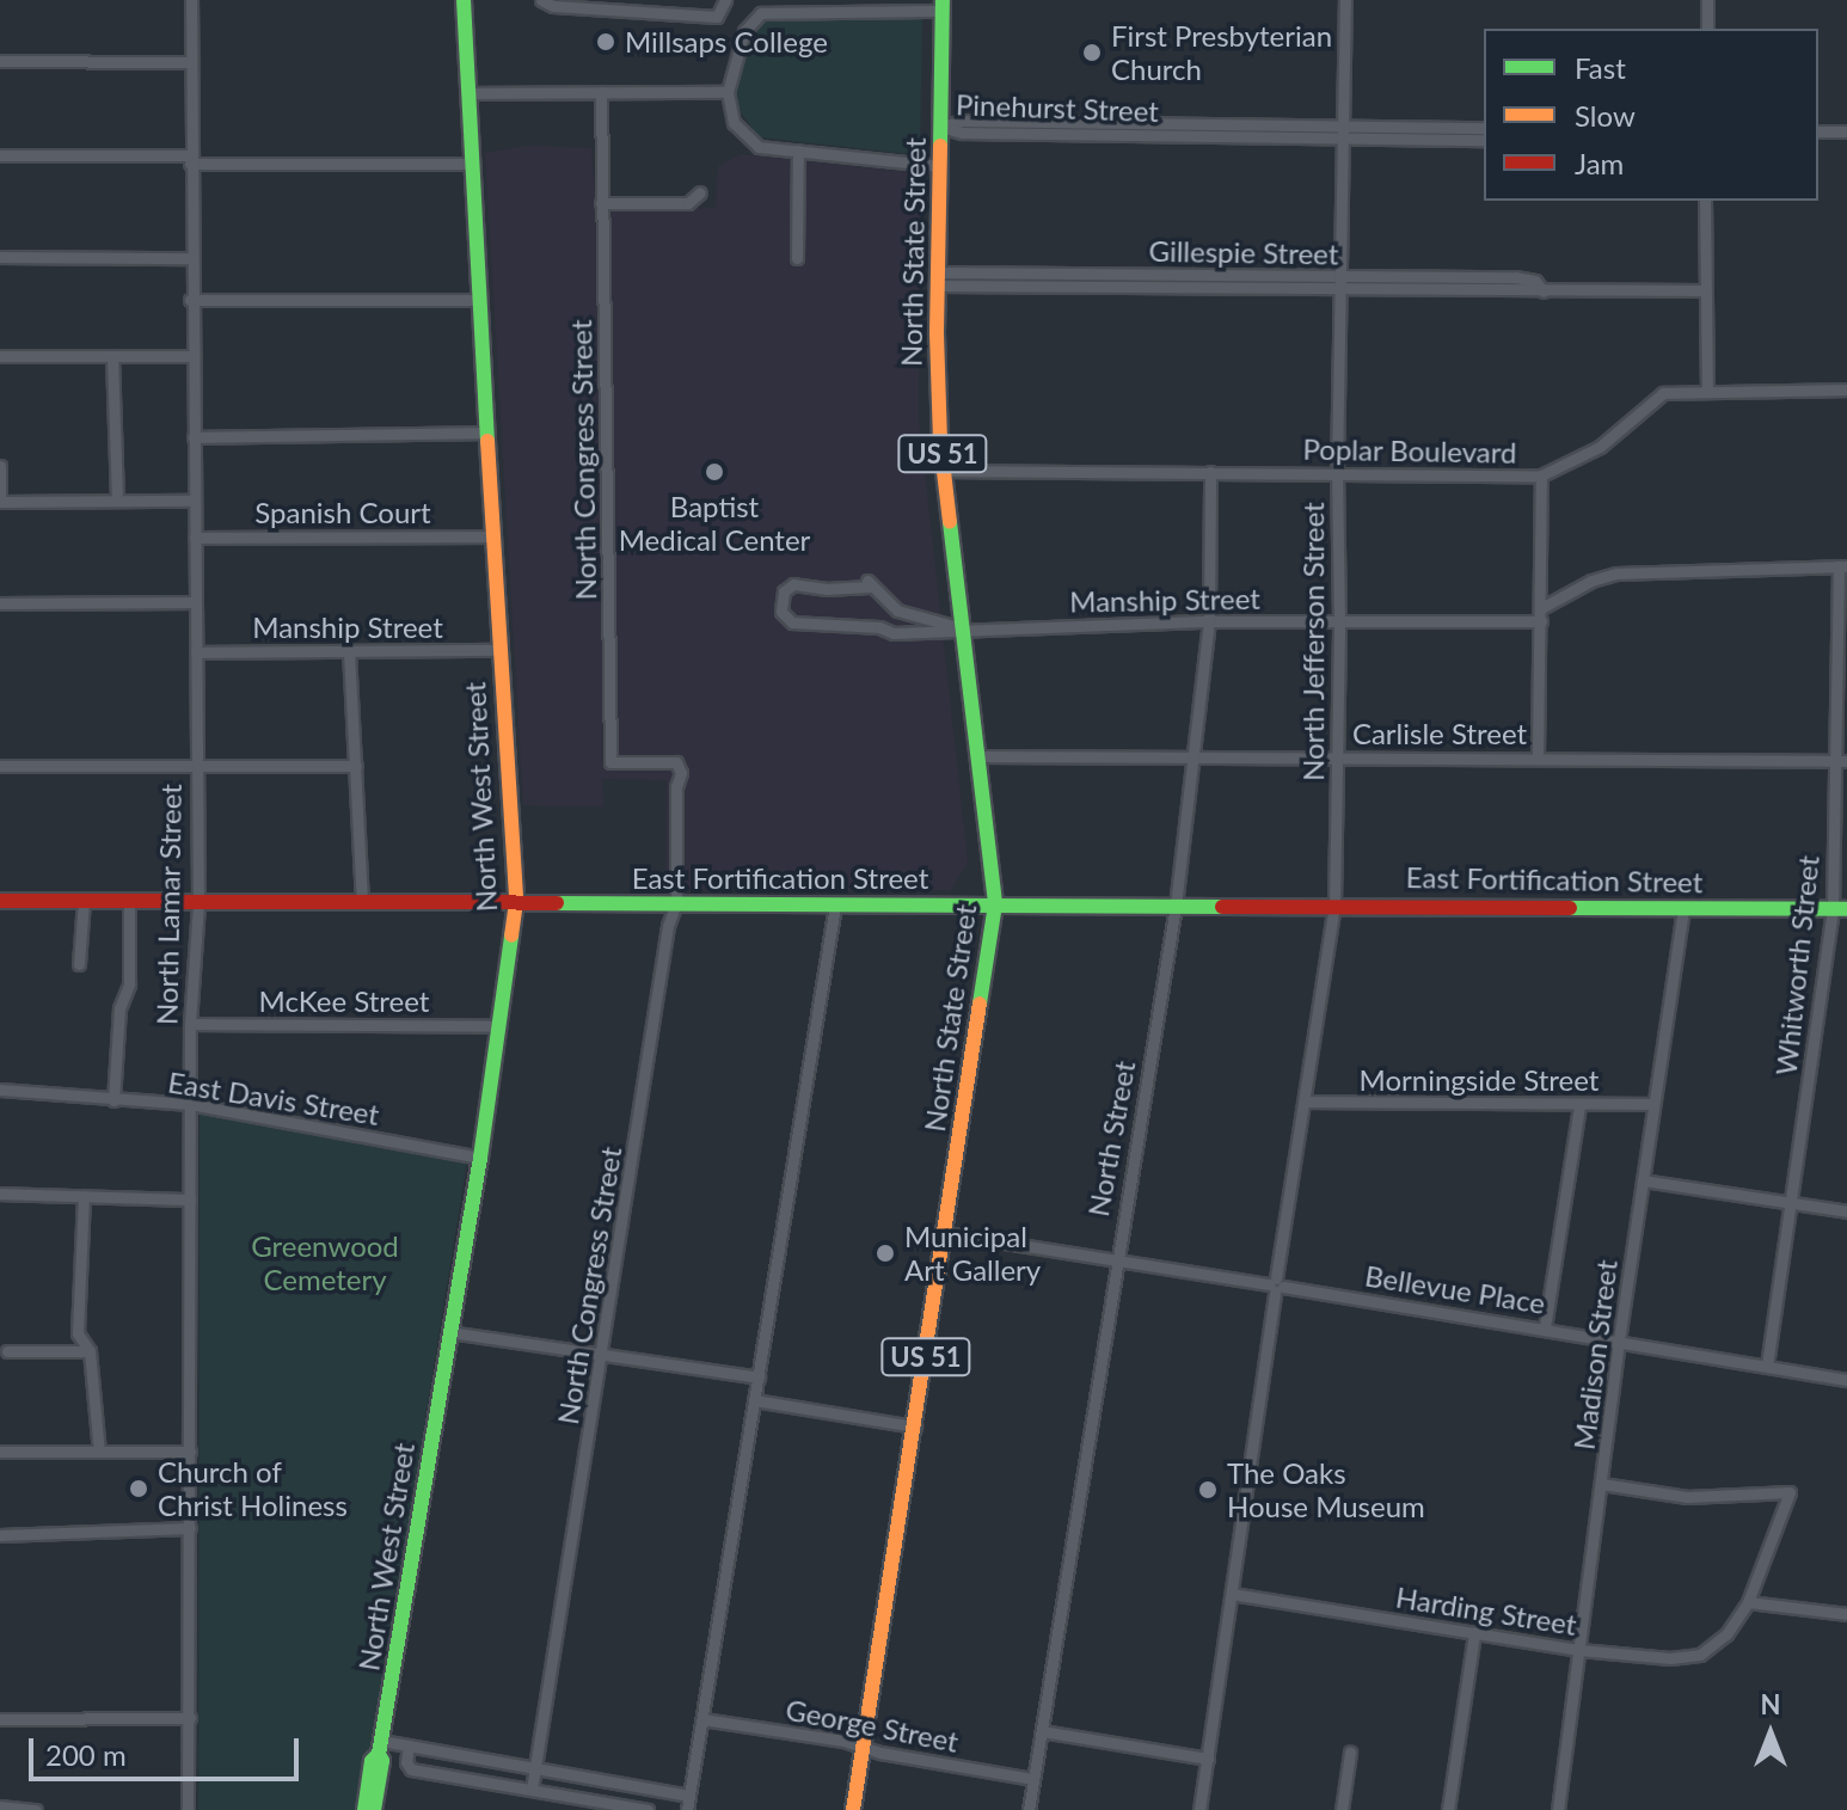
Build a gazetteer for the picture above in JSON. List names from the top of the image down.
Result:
{
  "streets": {
    "street": [
      "Pinehurst Street",
      "North State Street",
      "Gillespie Street",
      "Poplar Boulevard",
      "US 51",
      "North Congress Street",
      "Spanish Court",
      "Manship Street",
      "North Jefferson Street",
      "Carlisle Street",
      "North West Street",
      "East Fortification Street",
      "North Lamar Street",
      "Whitworth Street",
      "McKee Street",
      "Morningside Street",
      "East Davis Street",
      "North Street",
      "Bellevue Place",
      "Madison Street",
      "Harding Street",
      "George Street"
    ]
  },
  "crossings": [
    ["Pinehurst Street", "North State Street"],
    ["Pinehurst Street", "North Jefferson Street"],
    ["North State Street", "Gillespie Street"],
    ["North State Street", "Poplar Boulevard"],
    ["North State Street", "Manship Street"],
    ["North State Street", "Carlisle Street"],
    ["North State Street", "East Fortification Street"],
    ["North State Street", "Bellevue Place"],
    ["North State Street", "George Street"],
    ["Gillespie Street", "North Jefferson Street"],
    ["Poplar Boulevard", "North Jefferson Street"],
    ["Poplar Boulevard", "North Street"],
    ["North Congress Street", "East Fortification Street"],
    ["Spanish Court", "North West Street"],
    ["Spanish Court", "North Lamar Street"],
    ["Manship Street", "North Jefferson Street"],
    ["Manship Street", "North West Street"],
    ["Manship Street", "North Lamar Street"],
    ["Manship Street", "Whitworth Street"],
    ["Manship Street", "North Street"],
    ["North Jefferson Street", "Carlisle Street"],
    ["North Jefferson Street", "East Fortification Street"],
    ["North Jefferson Street", "Morningside Street"],
    ["North Jefferson Street", "Bellevue Place"],
    ["North Jefferson Street", "Harding Street"],
    ["Carlisle Street", "Whitworth Street"],
    ["Carlisle Street", "North Street"],
    ["North West Street", "East Fortification Street"],
    ["North West Street", "McKee Street"],
    ["North West Street", "East Davis Street"],
    ["East Fortification Street", "North Lamar Street"],
    ["East Fortification Street", "Whitworth Street"],
    ["East Fortification Street", "North Street"],
    ["East Fortification Street", "Madison Street"],
    ["North Lamar Street", "McKee Street"],
    ["North Lamar Street", "East Davis Street"],
    ["Whitworth Street", "Bellevue Place"],
    ["Morningside Street", "Madison Street"],
    ["North Street", "Bellevue Place"],
    ["North Street", "George Street"],
    ["Bellevue Place", "Madison Street"],
    ["Madison Street", "Harding Street"]
  ],
  "parks": ["Greenwood Cemetery"],
  "places": [
    "Millsaps College",
    "First Presbyterian Church",
    "Baptist Medical Center",
    "Municipal Art Gallery",
    "Church of Christ Holiness",
    "The Oaks House Museum"
  ],
  "legend": ["Fast", "Slow", "Jam"],
  "scale_bar": "200 m",
  "north": "top"
}
